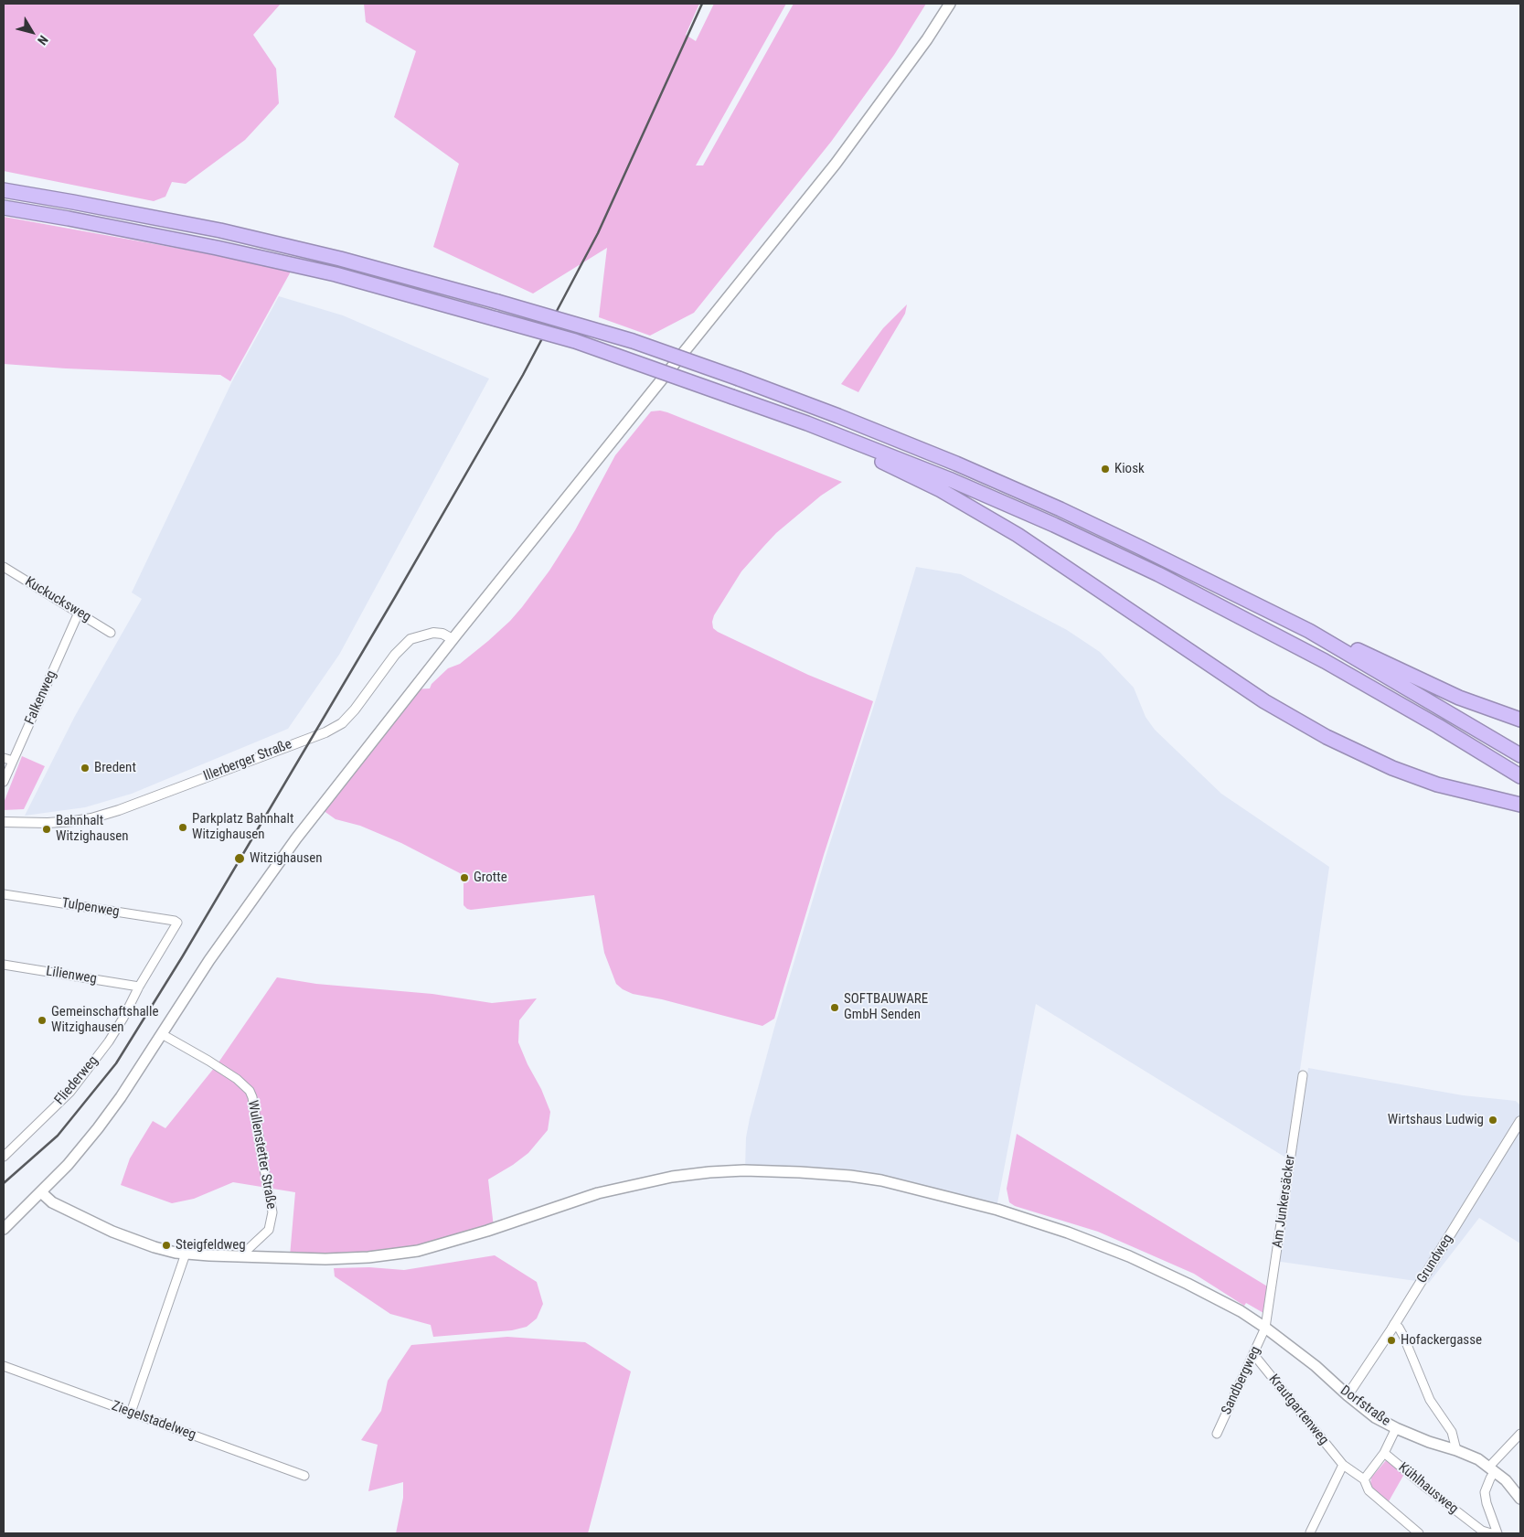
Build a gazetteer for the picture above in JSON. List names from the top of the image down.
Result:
{
  "streets": {
    "main road": ["Dorfstraße"],
    "street": [
      "Kuckucksweg",
      "Falkenweg",
      "Illerberger Straße",
      "Tulpenweg",
      "Lilienweg",
      "Fliederweg",
      "Wullenstetter Straße",
      "Am Junkersäcker",
      "Grundweg",
      "Sandbergweg",
      "Krautgartenweg",
      "Ziegelstadelweg",
      "Kühlhausweg"
    ]
  },
  "crossings": [
    ["Kuckucksweg", "Falkenweg"],
    ["Tulpenweg", "Fliederweg"],
    ["Lilienweg", "Fliederweg"],
    ["Wullenstetter Straße", "Dorfstraße"],
    ["Am Junkersäcker", "Sandbergweg"],
    ["Am Junkersäcker", "Dorfstraße"],
    ["Grundweg", "Dorfstraße"],
    ["Sandbergweg", "Dorfstraße"],
    ["Sandbergweg", "Krautgartenweg"],
    ["Dorfstraße", "Kühlhausweg"]
  ],
  "places": [
    "Kiosk",
    "Bredent",
    "Parkplatz Bahnhalt Witzighausen",
    "Bahnhalt Witzighausen",
    "Witzighausen",
    "Grotte",
    "SOFTBAUWARE GmbH Senden",
    "Gemeinschaftshalle Witzighausen",
    "Wirtshaus Ludwig",
    "Steigfeldweg",
    "Hofackergasse"
  ],
  "north": "bottom right"
}
